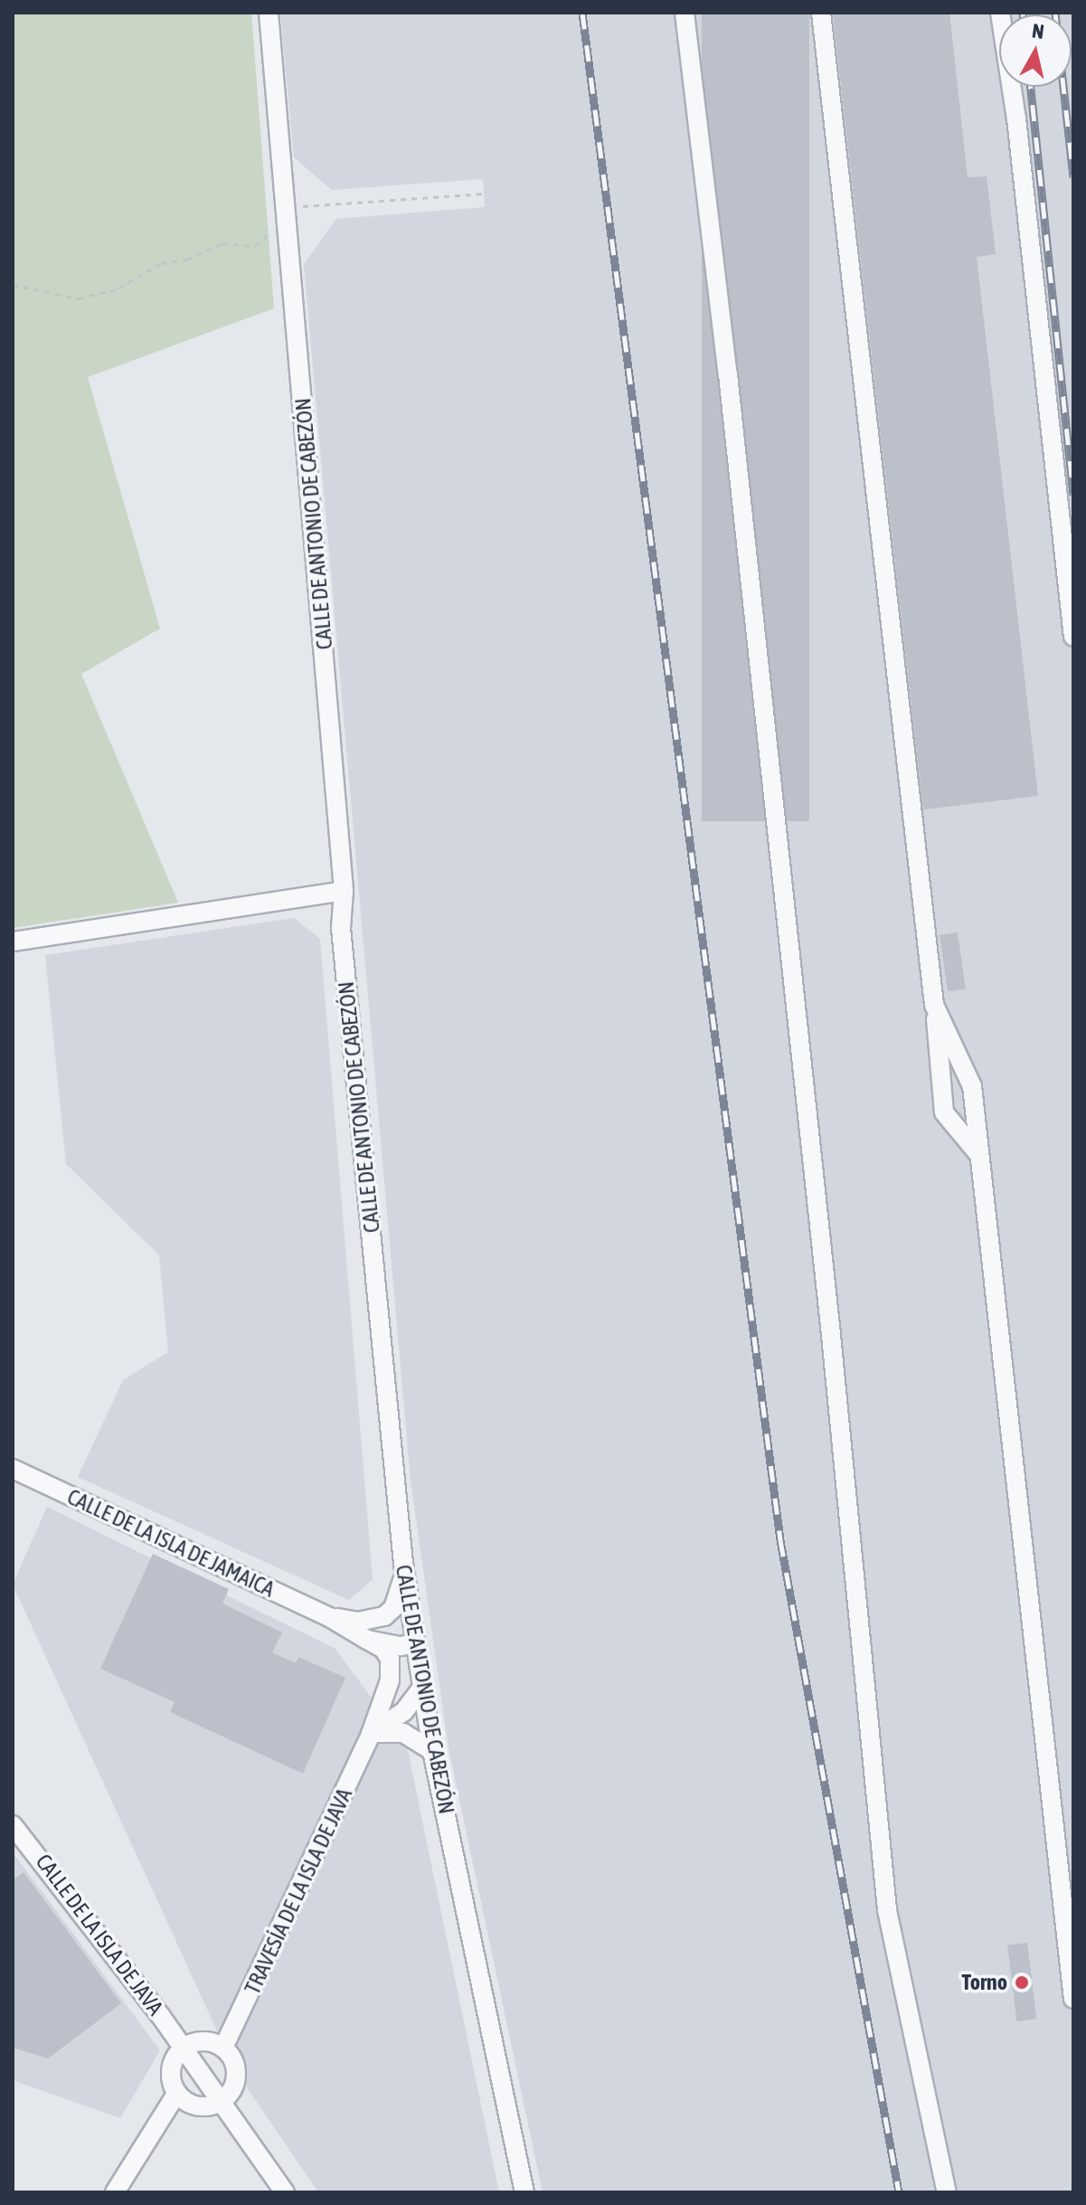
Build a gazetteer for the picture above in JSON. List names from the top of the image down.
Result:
{
  "streets": {
    "street": [
      "CALLE DE ANTONIO DE CABEZÓN",
      "CALLE DE LA ISLA DE JAMAICA",
      "TRAVESÍA DE LA ISLA DE JAVA",
      "CALLE DE LA ISLA DE JAVA"
    ]
  },
  "crossings": [
    ["CALLE DE ANTONIO DE CABEZÓN", "CALLE DE LA ISLA DE JAMAICA"],
    ["CALLE DE LA ISLA DE JAMAICA", "TRAVESÍA DE LA ISLA DE JAVA"]
  ],
  "places": ["Torno"],
  "north": "top"
}
